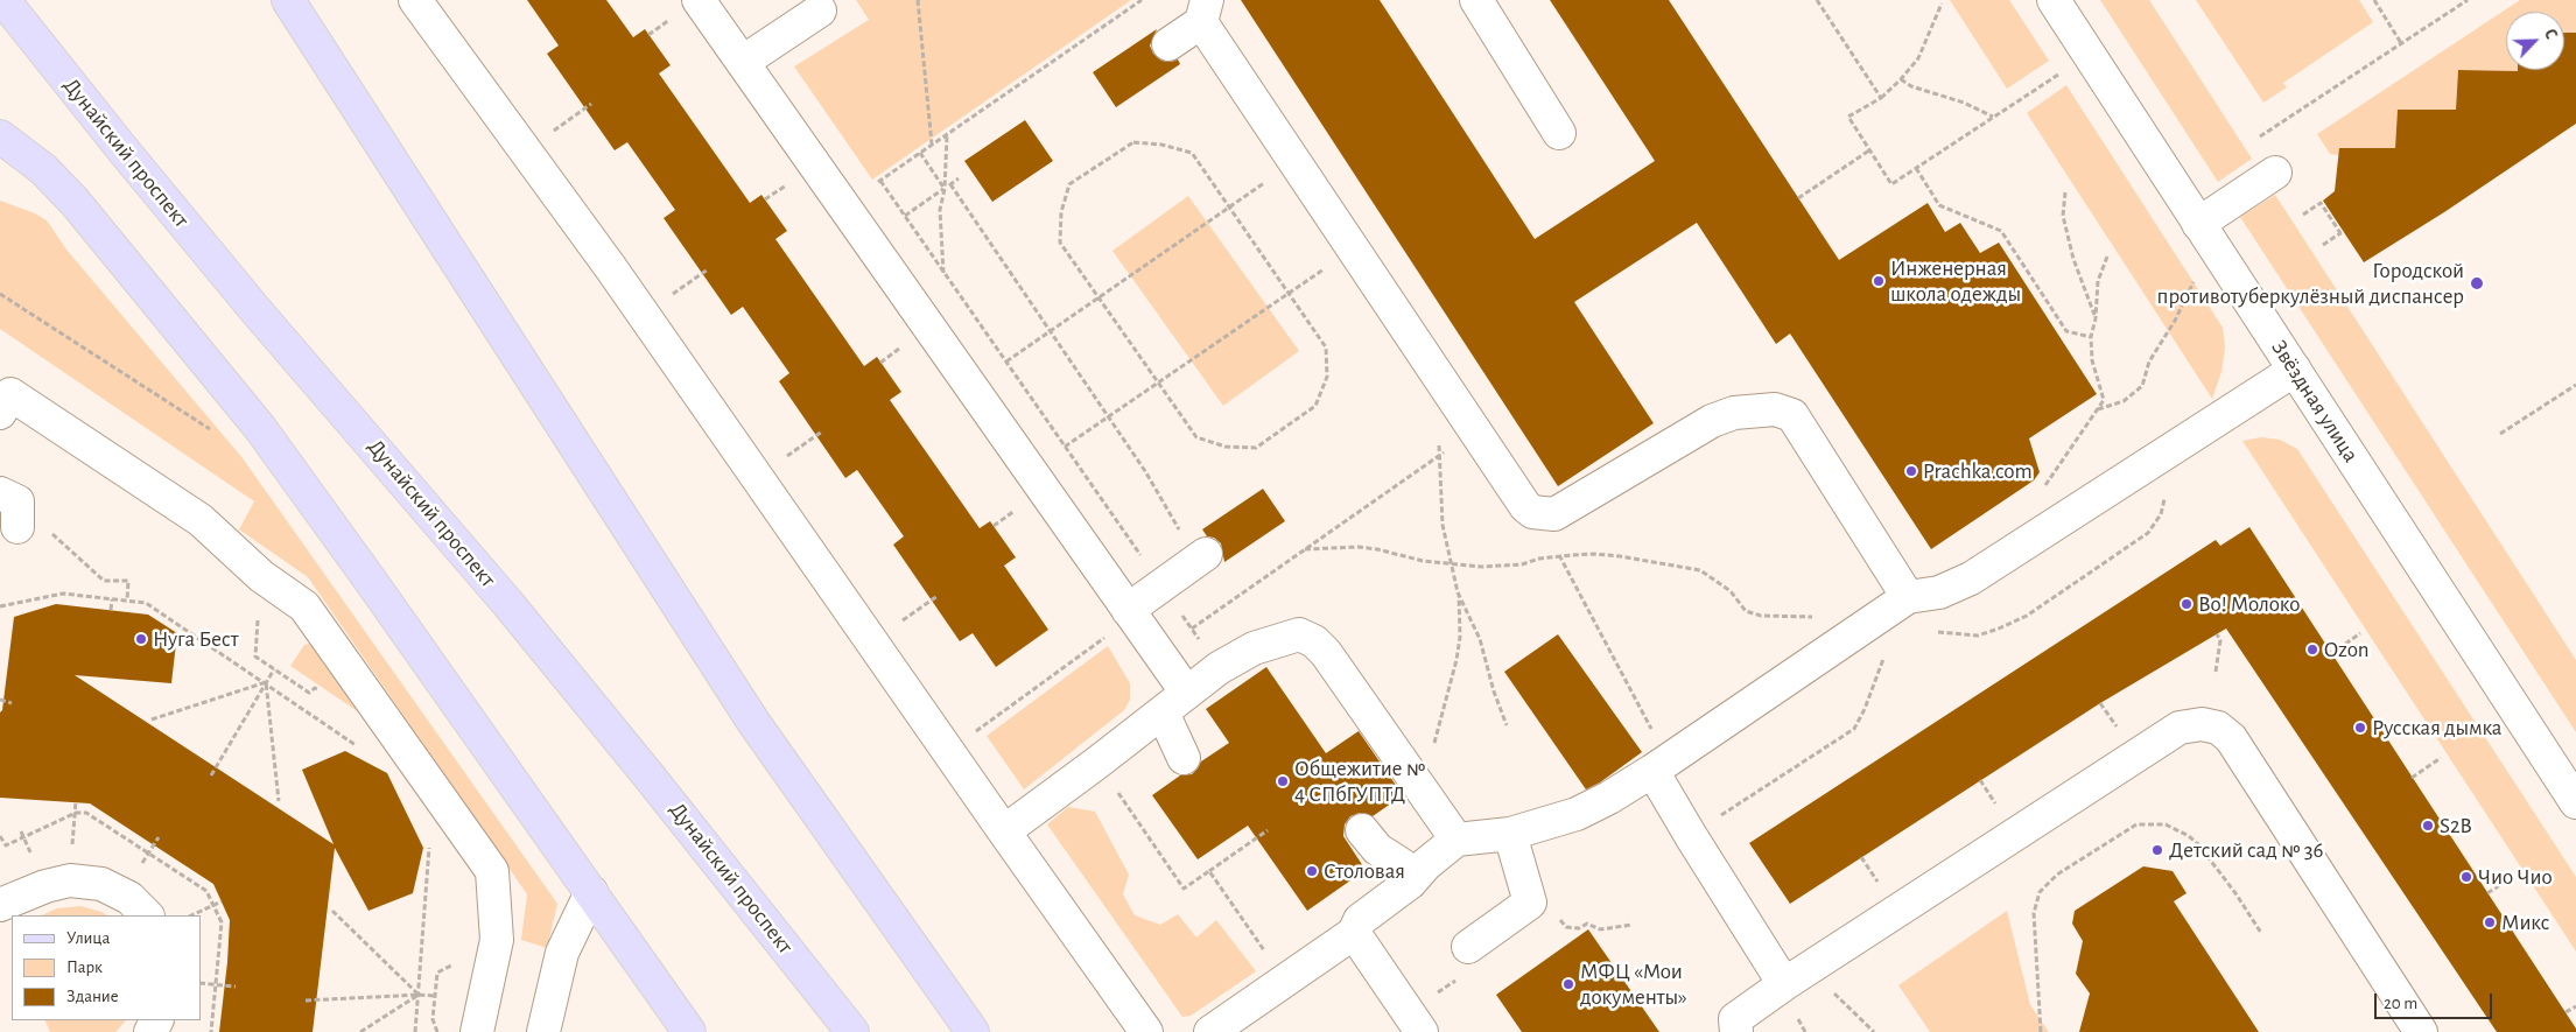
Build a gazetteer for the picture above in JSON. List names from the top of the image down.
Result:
{
  "streets": {
    "main road": ["Дунайский проспект"],
    "street": ["Звёздная улица"]
  },
  "places": [
    "Инженерная школа одежды",
    "Городской противотуберкулёзный диспансер",
    "Prachka.com",
    "Во! Молоко",
    "Нуга Бест",
    "Ozon",
    "Русская дымка",
    "Общежитие № 4 СПбГУПТД",
    "S2B",
    "Детский сад № 36",
    "Столовая",
    "Чио Чио",
    "Микс",
    "МФЦ «Мои документы»"
  ],
  "legend": ["Улица", "Парк", "Здание"],
  "scale_bar": "20 m",
  "north": "top right"
}
